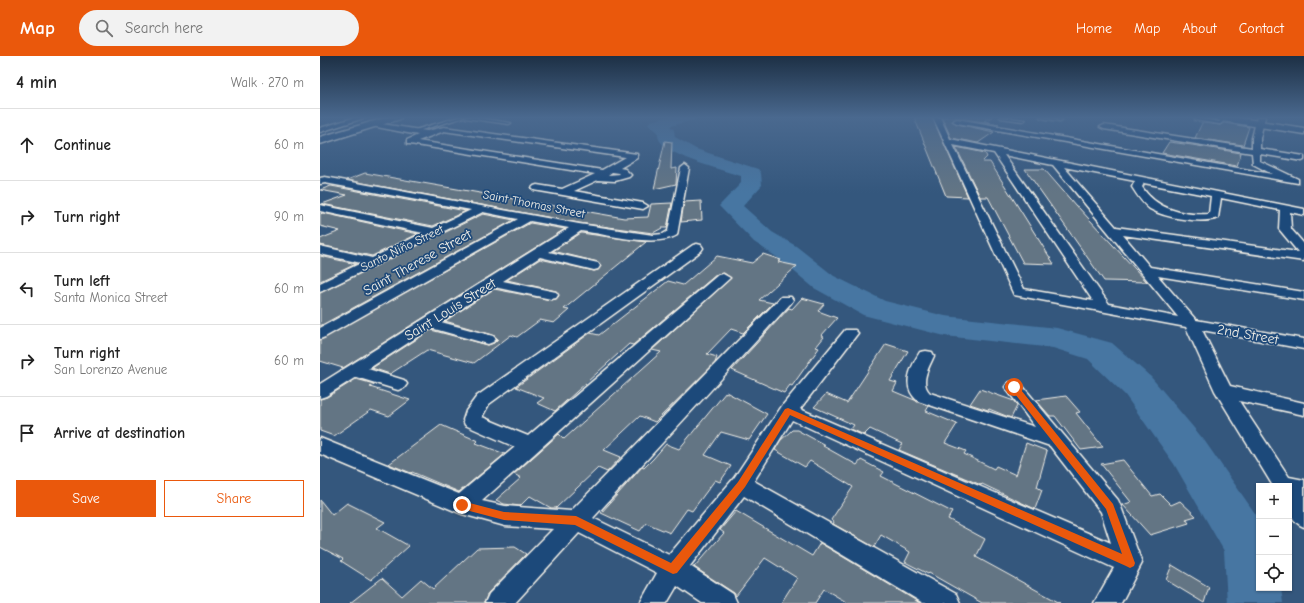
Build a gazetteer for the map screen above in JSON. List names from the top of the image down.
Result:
{
  "streets": {
    "street": [
      "Saint Thomas Street",
      "Santo Niño Street",
      "Saint Therese Street",
      "Saint Louis Street",
      "2nd Street"
    ]
  },
  "crossings": [
    ["Saint Thomas Street", "Santo Niño Street"],
    ["Saint Thomas Street", "Saint Therese Street"],
    ["Saint Thomas Street", "Saint Louis Street"]
  ],
  "page": {
    "header": "Map",
    "search": "Search here",
    "nav": [
      "Home",
      "Map",
      "About",
      "Contact"
    ],
    "heading": ["4 min", "Walk · 270 m"],
    "list": [
      ["Continue", "60 m"],
      ["Turn right", "90 m"],
      ["Turn left", "Santa Monica Street", "60 m"],
      ["Turn right", "San Lorenzo Avenue", "60 m"],
      "Arrive at destination"
    ],
    "buttons": ["Save", "Share"],
    "map_buttons": ["+", "−"]
  }
}
